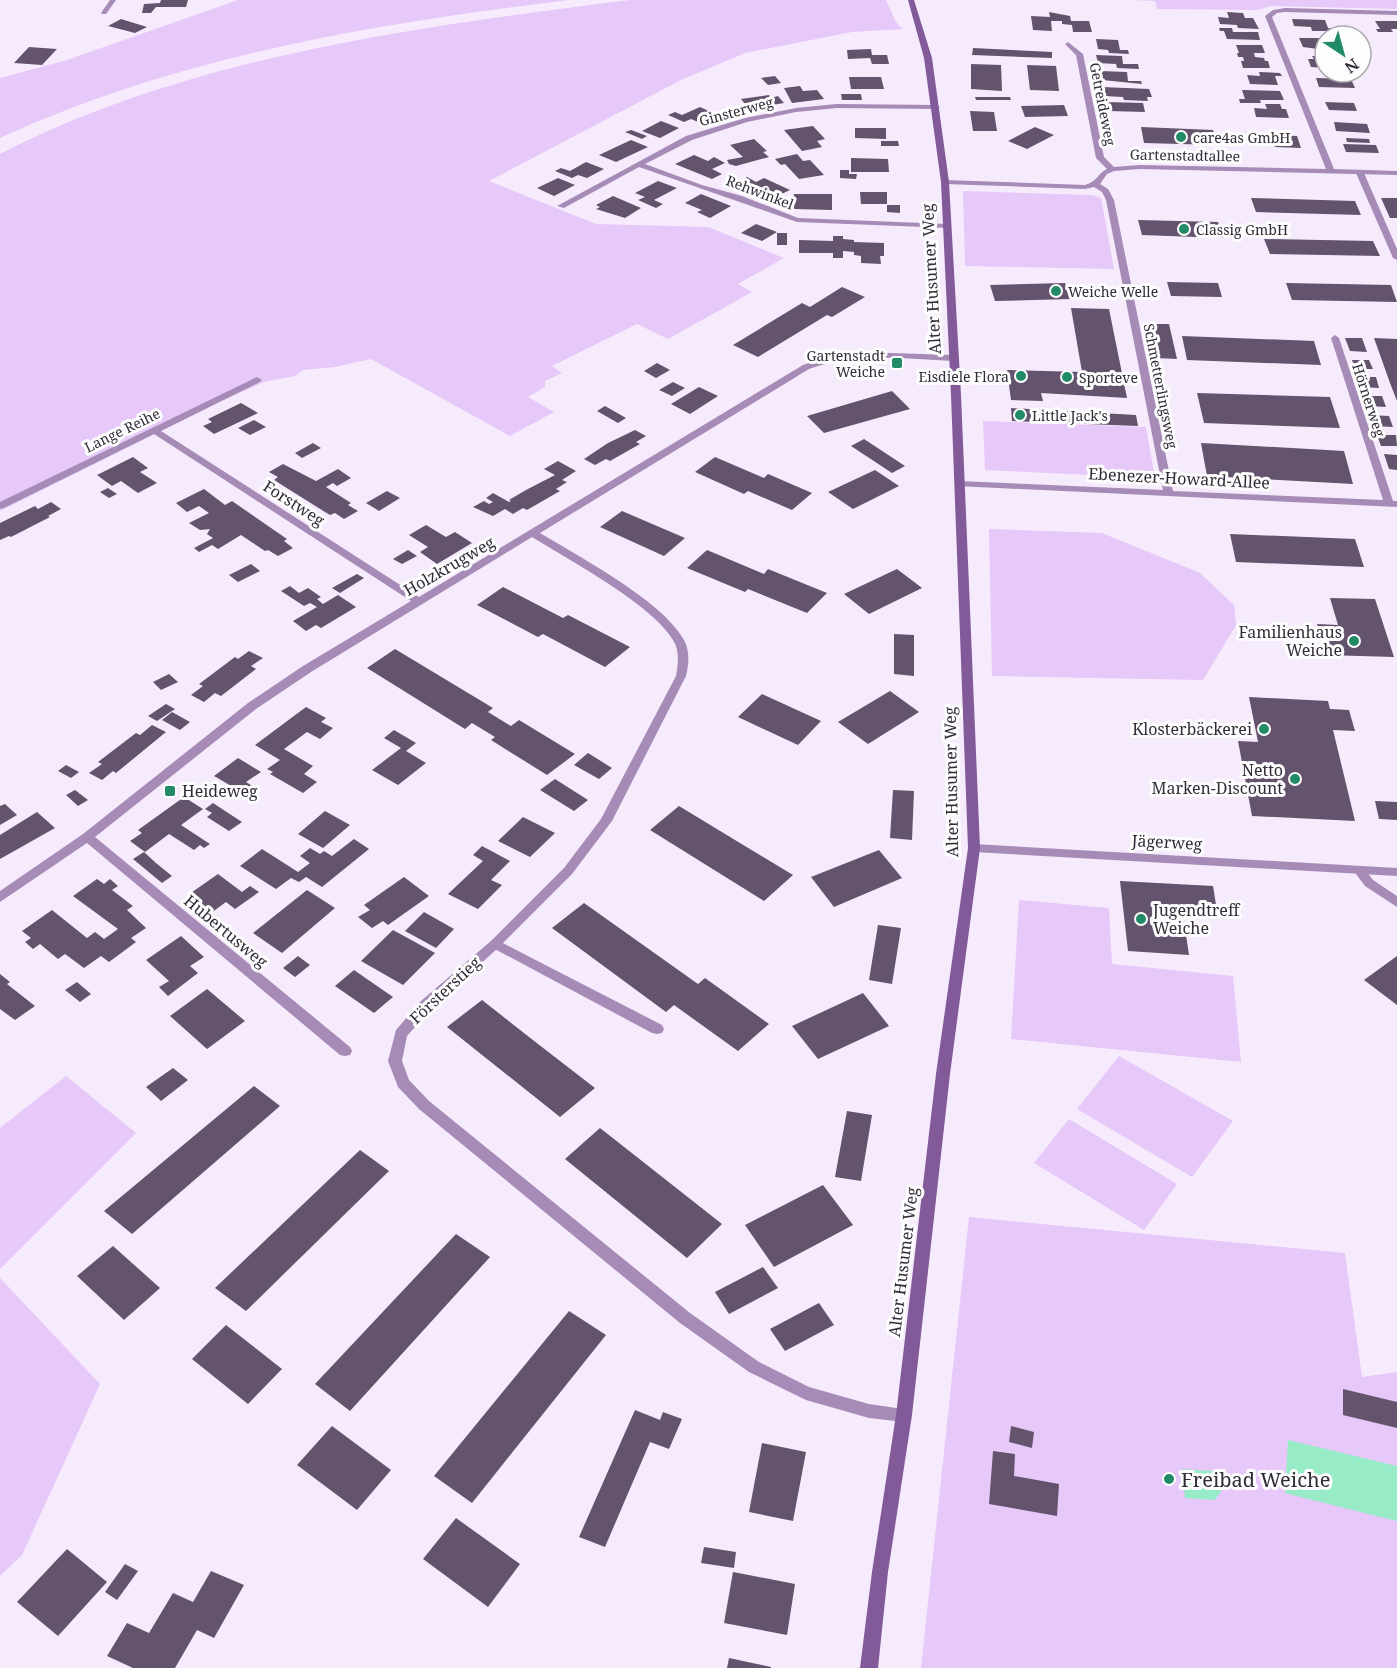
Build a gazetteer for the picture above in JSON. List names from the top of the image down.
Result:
{
  "streets": {
    "street": [
      "Getreideweg",
      "Ginsterweg",
      "Gartenstadtallee",
      "Rehwinkel",
      "Alter Husumer Weg",
      "Schmetterlingsweg",
      "Hörnerweg",
      "Lange Reihe",
      "Ebenezer-Howard-Allee",
      "Forstweg",
      "Holzkrugweg",
      "Jägerweg",
      "Hubertusweg",
      "Försterstieg"
    ]
  },
  "crossings": [
    ["Getreideweg", "Gartenstadtallee"],
    ["Ginsterweg", "Rehwinkel"],
    ["Ginsterweg", "Alter Husumer Weg"],
    ["Gartenstadtallee", "Schmetterlingsweg"],
    ["Rehwinkel", "Alter Husumer Weg"],
    ["Alter Husumer Weg", "Ebenezer-Howard-Allee"],
    ["Alter Husumer Weg", "Holzkrugweg"],
    ["Alter Husumer Weg", "Jägerweg"],
    ["Alter Husumer Weg", "Försterstieg"],
    ["Schmetterlingsweg", "Ebenezer-Howard-Allee"],
    ["Hörnerweg", "Ebenezer-Howard-Allee"],
    ["Lange Reihe", "Forstweg"],
    ["Forstweg", "Holzkrugweg"],
    ["Holzkrugweg", "Hubertusweg"],
    ["Holzkrugweg", "Försterstieg"]
  ],
  "places": {
    "other": [
      "care4as GmbH",
      "Classig GmbH",
      "Weiche Welle",
      "Eisdiele Flora",
      "Sporteve",
      "Little Jack's",
      "Familienhaus Weiche",
      "Klosterbäckerei",
      "Netto Marken-Discount",
      "Jugendtreff Weiche",
      "Freibad Weiche"
    ],
    "transit": ["Gartenstadt Weiche", "Heideweg"]
  },
  "north": "bottom right"
}
